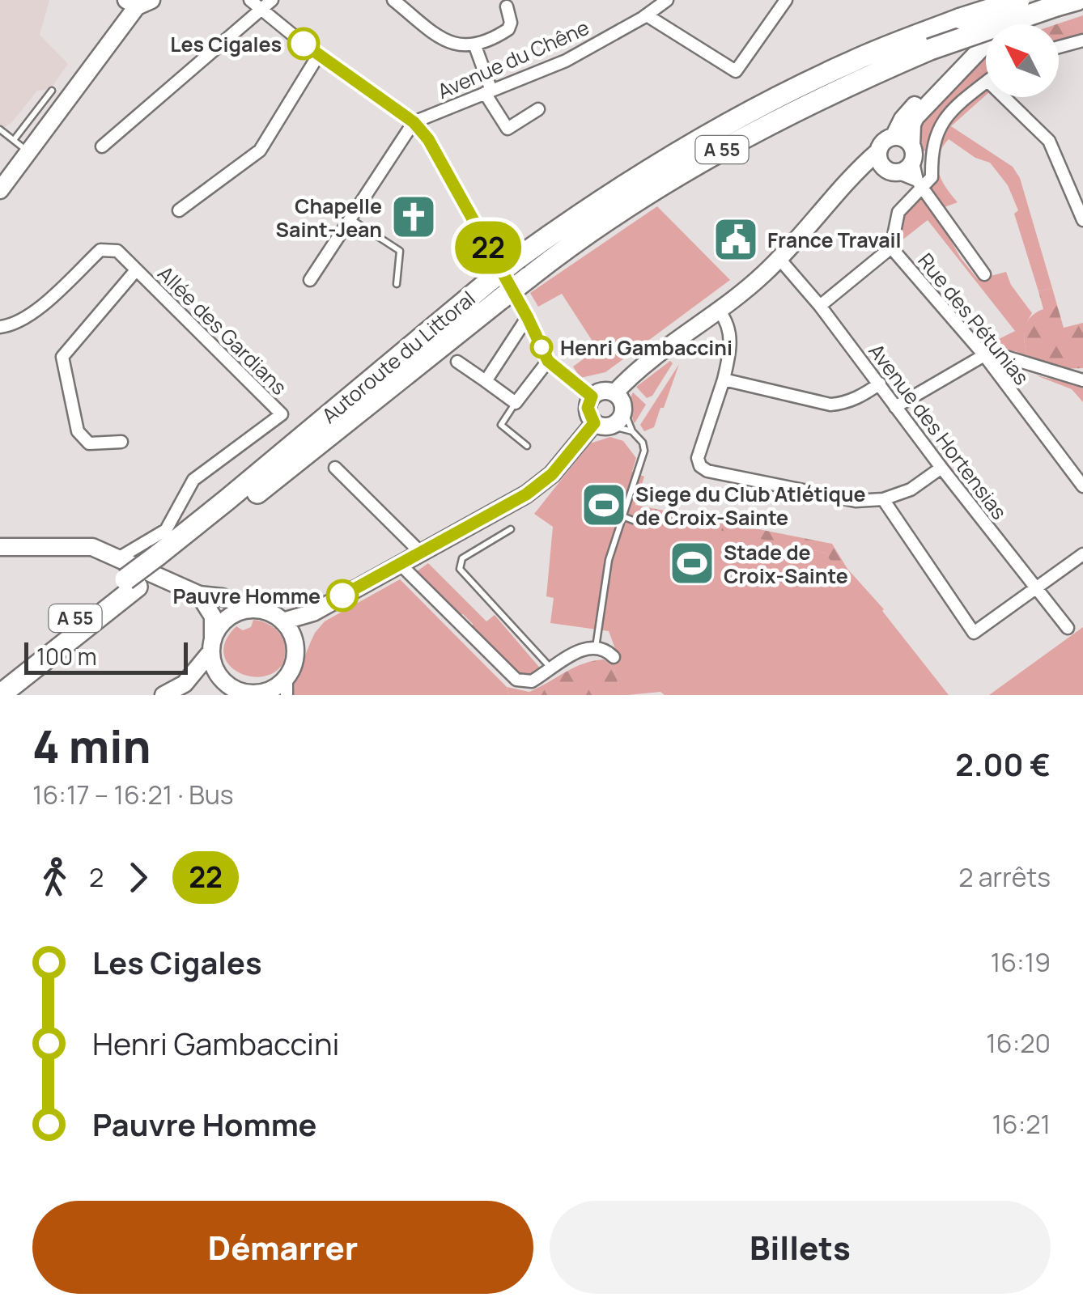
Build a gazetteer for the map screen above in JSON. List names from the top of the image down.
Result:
{
  "streets": {
    "highway": ["A 55", "Autoroute du Littoral"],
    "street": [
      "Avenue du Chêne",
      "Rue des Pétunias",
      "Allée des Gardians",
      "Avenue des Hortensias"
    ]
  },
  "crossings": [
    ["Rue des Pétunias", "Avenue des Hortensias"]
  ],
  "places": {
    "other": ["Les Cigales", "Henri Gambaccini", "Pauvre Homme"],
    "church": ["Chapelle Saint-Jean"],
    "public building": ["France Travail"],
    "sports": ["Siege du Club Atlétique de Croix-Sainte", "Stade de Croix-Sainte"]
  },
  "lines": ["bus line 22"],
  "scale_bar": "100 m",
  "north": "top left",
  "page": {
    "on_map": "22",
    "scale": "100 m",
    "heading": ["4 min", "16:17 – 16:21 · Bus", "2.00 €"],
    "legs": ["2", "22", "2 arrêts"],
    "list": [
      {
        "name": "Les Cigales",
        "value": "16:19"
      },
      {
        "name": "Henri Gambaccini",
        "value": "16:20"
      },
      {
        "name": "Pauvre Homme",
        "value": "16:21"
      }
    ],
    "buttons": ["Démarrer", "Billets"]
  }
}
